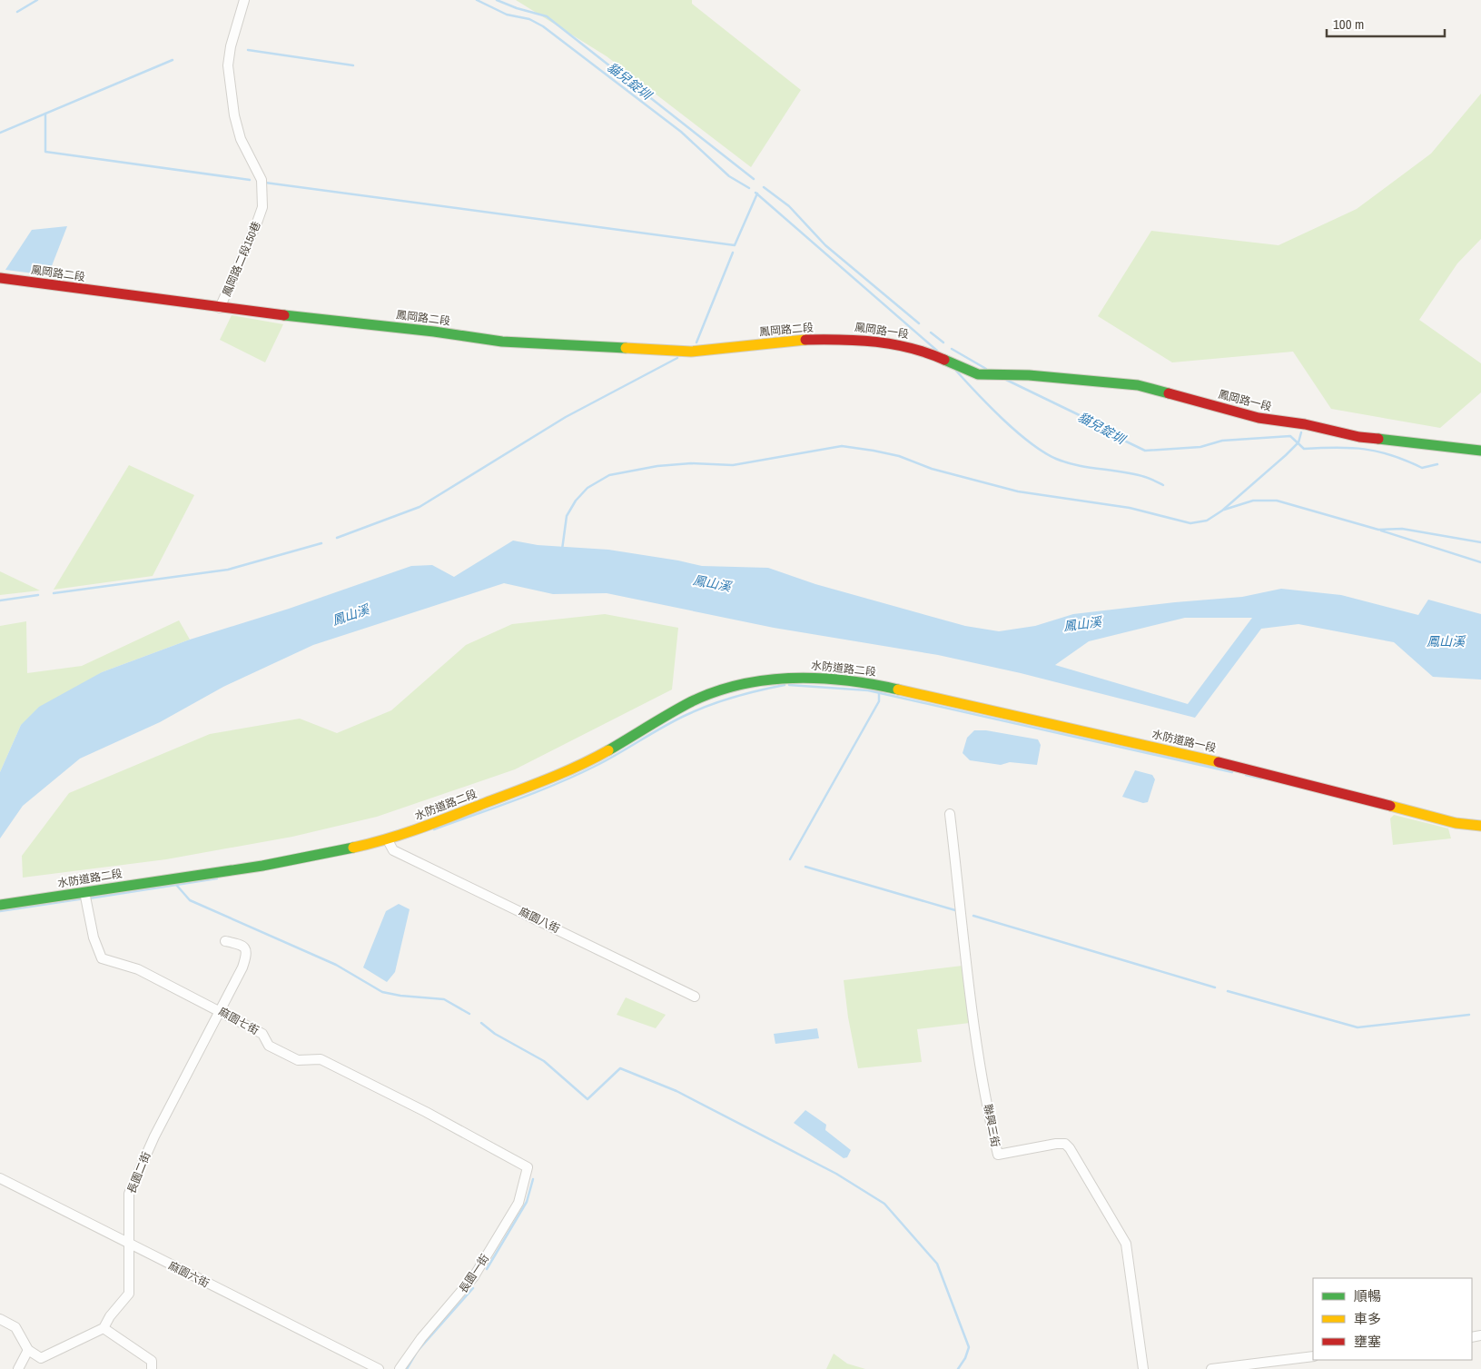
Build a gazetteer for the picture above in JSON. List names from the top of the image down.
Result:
{
  "streets": {
    "street": [
      "鳳岡路二段150巷",
      "鳳岡路二段",
      "鳳岡路一段",
      "水防道路二段",
      "水防道路一段",
      "麻園八街",
      "麻園七街",
      "聯興三街",
      "長園二街",
      "長園一街",
      "麻園六街"
    ]
  },
  "crossings": [
    ["鳳岡路二段150巷", "鳳岡路二段"],
    ["鳳岡路二段", "鳳岡路一段"],
    ["水防道路二段", "水防道路一段"],
    ["水防道路二段", "麻園八街"],
    ["水防道路二段", "麻園七街"],
    ["麻園七街", "長園二街"],
    ["麻園七街", "長園一街"],
    ["長園二街", "麻園六街"]
  ],
  "water": ["貓兒錠圳", "鳳山溪"],
  "legend": ["順暢", "車多", "壅塞"],
  "scale_bar": "100 m"
}
